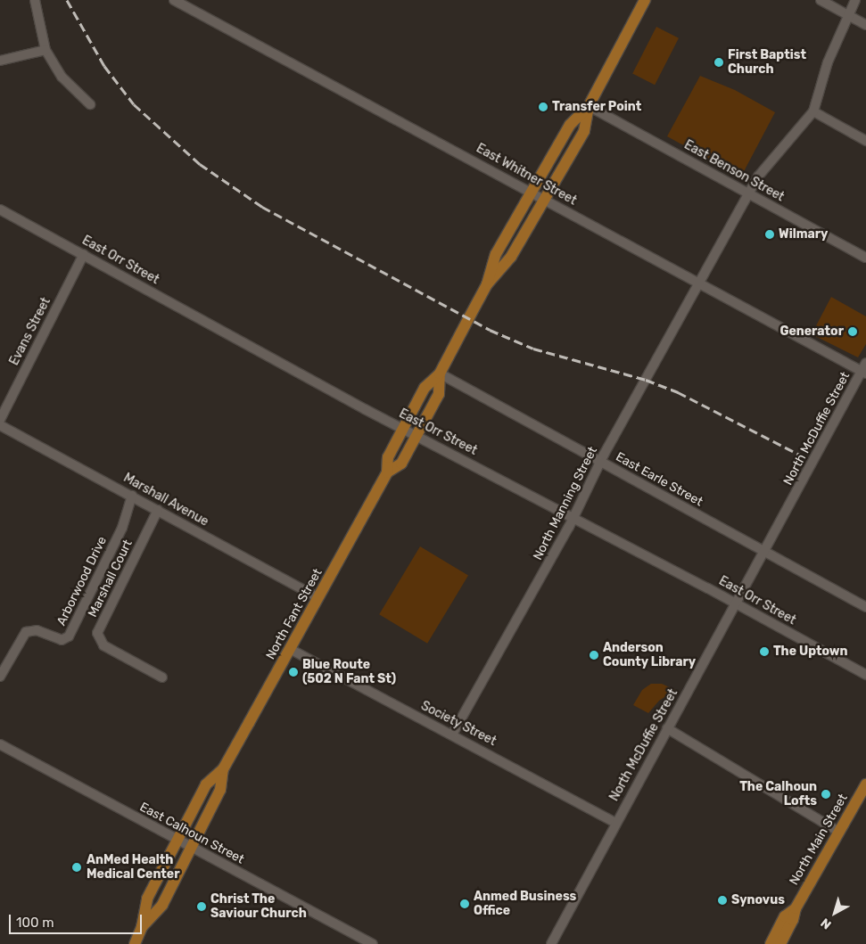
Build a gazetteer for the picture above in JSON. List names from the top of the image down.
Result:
{
  "streets": {
    "main road": ["North Fant Street", "North Main Street"],
    "street": [
      "East Benson Street",
      "East Whitner Street",
      "East Orr Street",
      "Evans Street",
      "North McDuffie Street",
      "East Earle Street",
      "Marshall Avenue",
      "North Manning Street",
      "Marshall Court",
      "Arborwood Drive",
      "Society Street",
      "East Calhoun Street"
    ]
  },
  "crossings": [
    ["East Benson Street", "North Manning Street"],
    ["East Benson Street", "North Fant Street"],
    ["East Whitner Street", "North McDuffie Street"],
    ["East Whitner Street", "North Manning Street"],
    ["East Whitner Street", "North Fant Street"],
    ["East Orr Street", "Evans Street"],
    ["East Orr Street", "North McDuffie Street"],
    ["East Orr Street", "North Manning Street"],
    ["East Orr Street", "North Fant Street"],
    ["North McDuffie Street", "East Earle Street"],
    ["North McDuffie Street", "Society Street"],
    ["East Earle Street", "North Manning Street"],
    ["East Earle Street", "North Fant Street"],
    ["Marshall Avenue", "Marshall Court"],
    ["Marshall Avenue", "Arborwood Drive"],
    ["Marshall Avenue", "North Fant Street"],
    ["North Manning Street", "Society Street"],
    ["North Fant Street", "Society Street"],
    ["North Fant Street", "East Calhoun Street"]
  ],
  "places": [
    "First Baptist Church",
    "Transfer Point",
    "Wilmary",
    "Generator",
    "The Uptown",
    "Anderson County Library",
    "Blue Route (502 N Fant St)",
    "The Calhoun Lofts",
    "AnMed Health Medical Center",
    "Synovus",
    "Anmed Business Office",
    "Christ The Saviour Church"
  ],
  "scale_bar": "100 m",
  "north": "bottom left"
}
